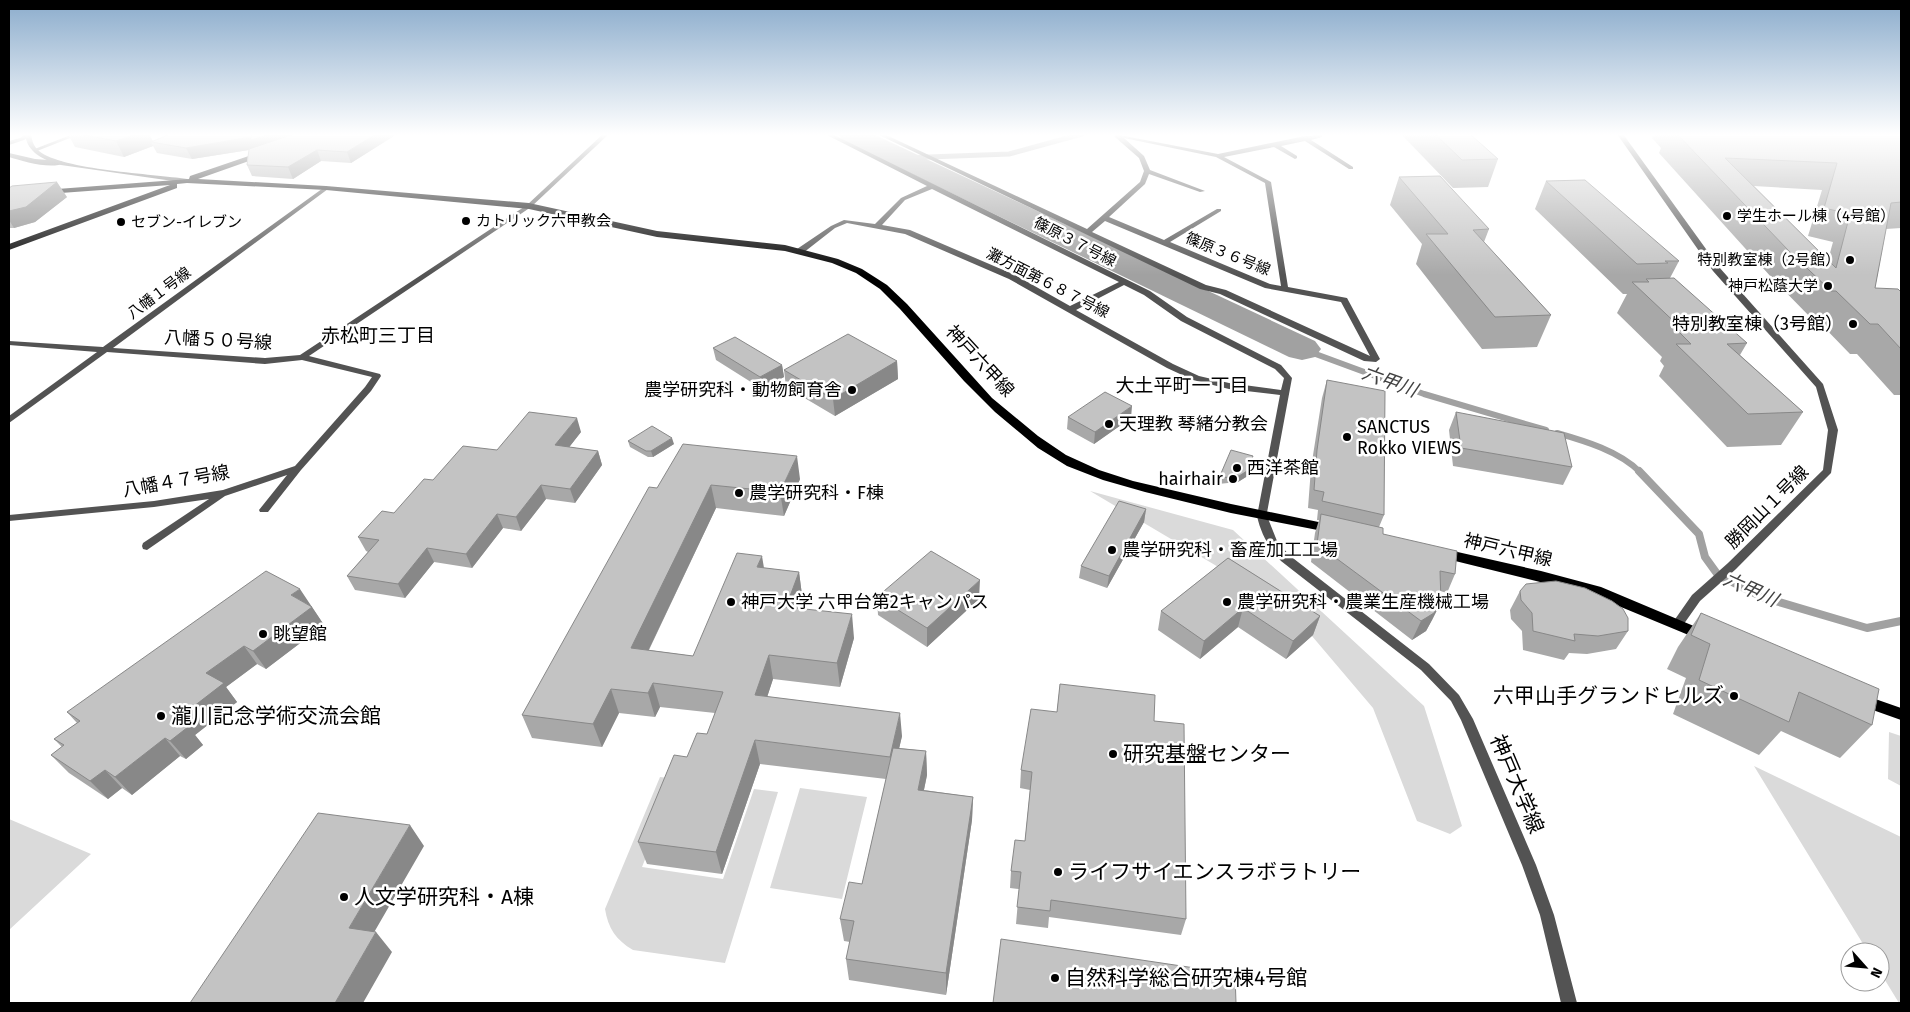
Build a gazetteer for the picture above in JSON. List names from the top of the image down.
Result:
{
  "streets": {
    "main road": ["神戸六甲線"],
    "street": [
      "篠原３７号線",
      "篠原３６号線",
      "灘方面第６８７号線",
      "八幡１号線",
      "八幡５０号線",
      "八幡４７号線",
      "勝岡山１号線",
      "神戸大学線"
    ]
  },
  "crossings": [
    ["篠原３７号線", "灘方面第６８７号線"],
    ["灘方面第６８７号線", "神戸六甲線"],
    ["八幡１号線", "八幡５０号線"],
    ["八幡１号線", "神戸六甲線"],
    ["八幡５０号線", "神戸六甲線"],
    ["八幡５０号線", "八幡４７号線"],
    ["神戸六甲線", "勝岡山１号線"],
    ["神戸六甲線", "神戸大学線"]
  ],
  "districts": ["赤松町三丁目", "大土平町一丁目"],
  "water": ["六甲川"],
  "places": [
    "学生ホール棟（4号館）",
    "カトリック六甲教会",
    "セブン-イレブン",
    "特別教室棟（2号館）",
    "神戸松蔭大学",
    "特別教室棟（3号館）",
    "農学研究科・動物飼育舎",
    "天理教 琴緒分教会",
    "SANCTUS Rokko VIEWS",
    "西洋茶館",
    "hairhair",
    "農学研究科・F棟",
    "農学研究科・畜産加工工場",
    "神戸大学 六甲台第2キャンパス",
    "農学研究科・農業生産機械工場",
    "眺望館",
    "六甲山手グランドヒルズ",
    "瀧川記念学術交流会館",
    "研究基盤センター",
    "ライフサイエンスラボラトリー",
    "人文学研究科・A棟",
    "自然科学総合研究棟4号館"
  ],
  "north": "bottom right"
}
